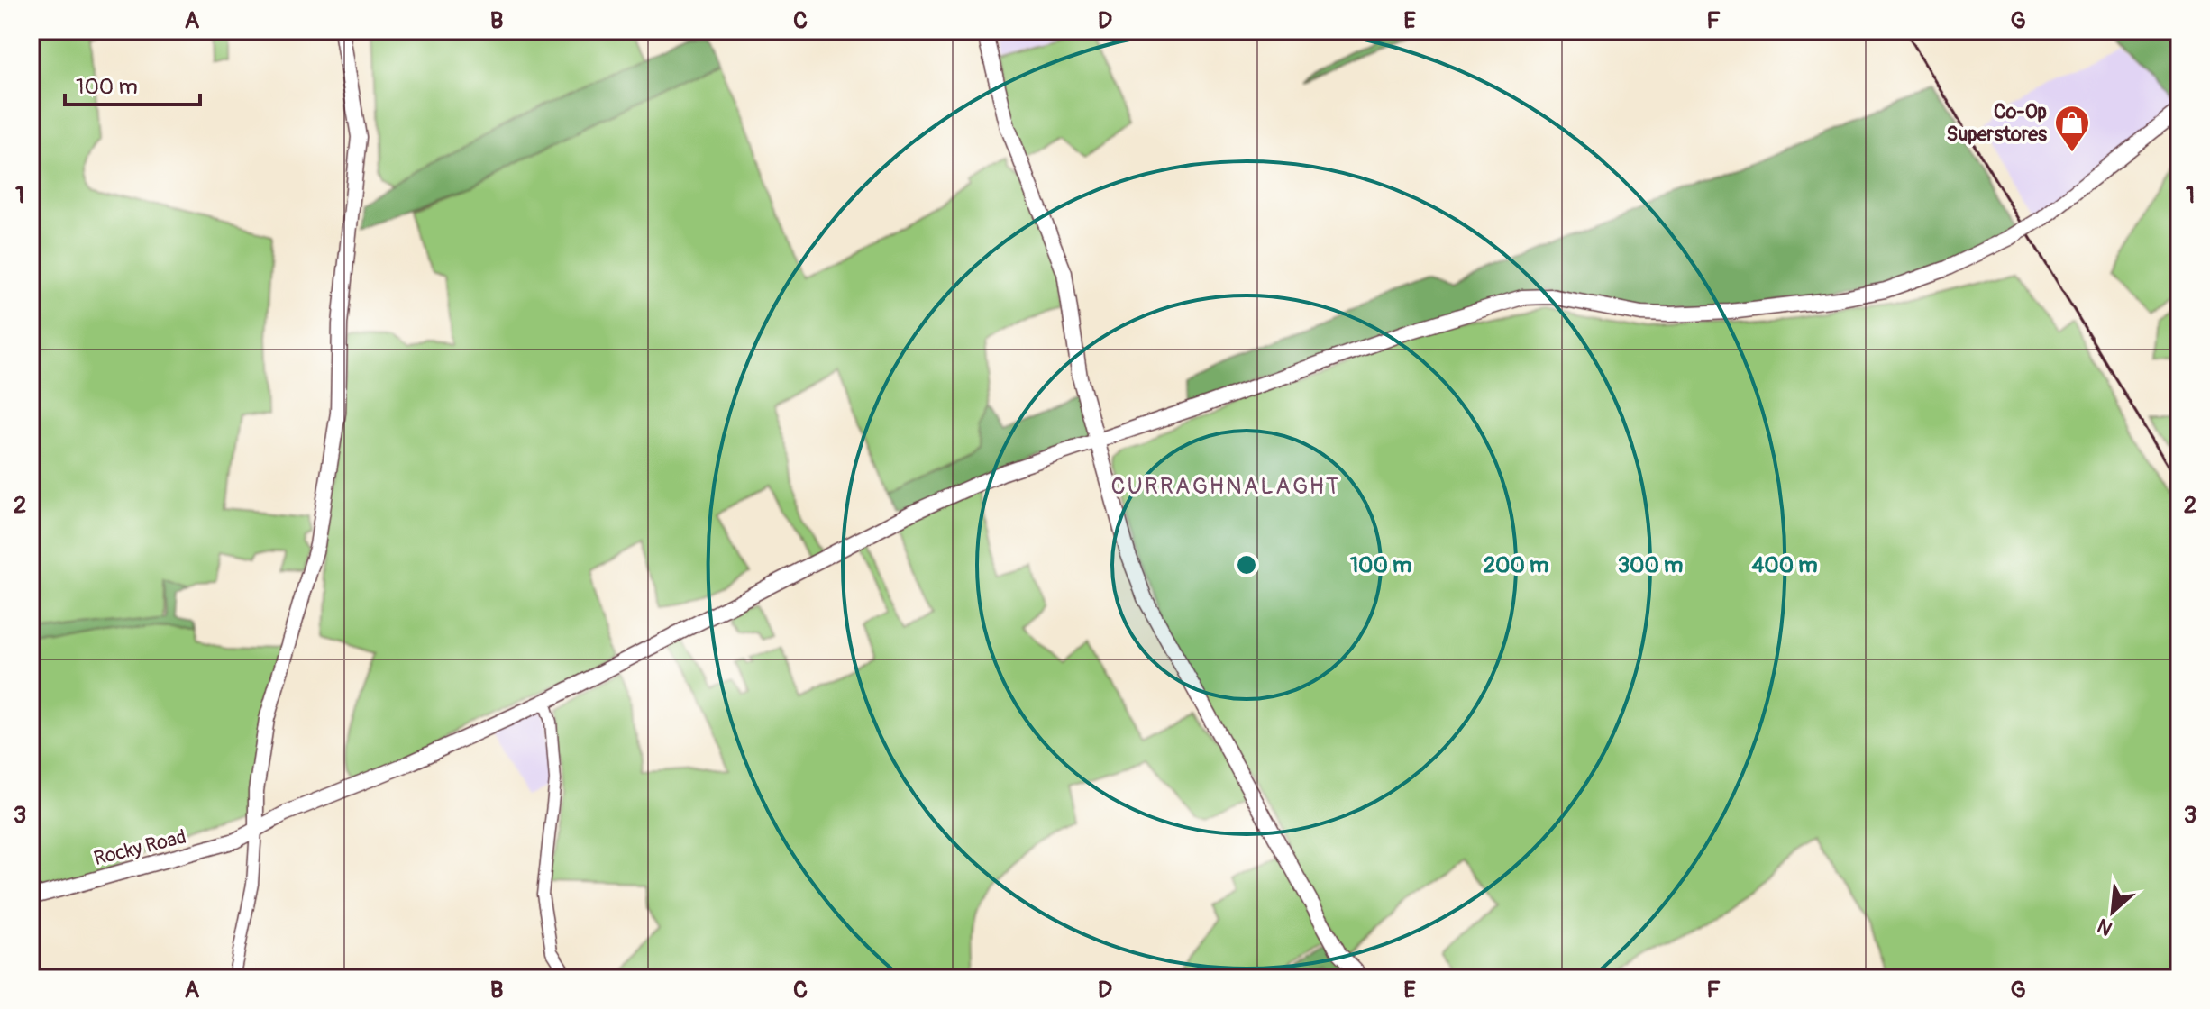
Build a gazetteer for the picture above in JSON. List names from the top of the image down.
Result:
{
  "streets": {
    "street": ["Rocky Road"]
  },
  "districts": ["CURRAGHNALAGHT"],
  "places": {
    "shop": ["Co-Op Superstores"]
  },
  "scale_bar": "100 m",
  "north": "bottom left",
  "grid": {
    "columns": [
      "A",
      "B",
      "C",
      "D",
      "E",
      "F",
      "G"
    ],
    "rows": ["1", "2", "3"]
  },
  "rings": [
    "100 m",
    "200 m",
    "300 m",
    "400 m"
  ]
}
